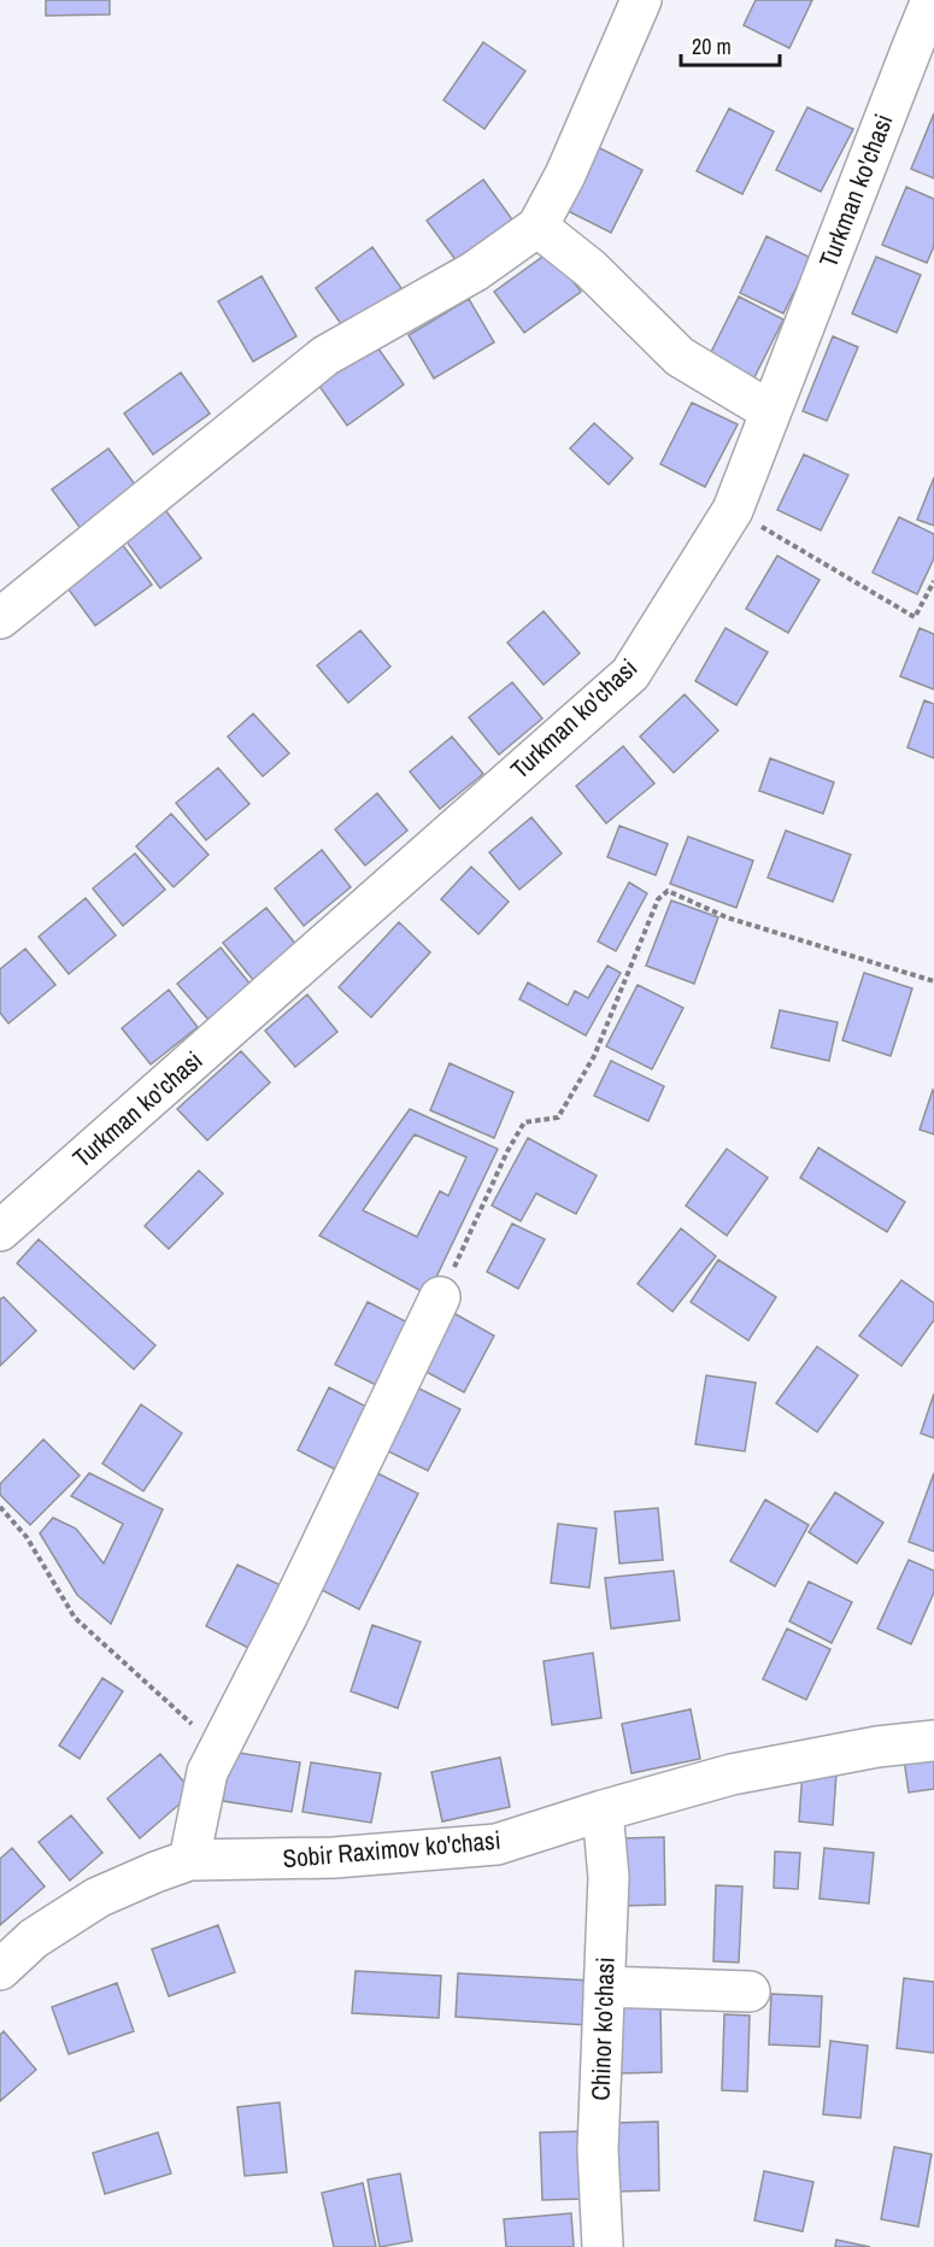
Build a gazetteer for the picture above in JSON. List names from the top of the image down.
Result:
{
  "streets": {
    "street": ["Turkman ko'chasi", "Sobir Raximov ko'chasi", "Chinor ko'chasi"]
  },
  "crossings": [
    ["Sobir Raximov ko'chasi", "Chinor ko'chasi"]
  ],
  "scale_bar": "20 m"
}
